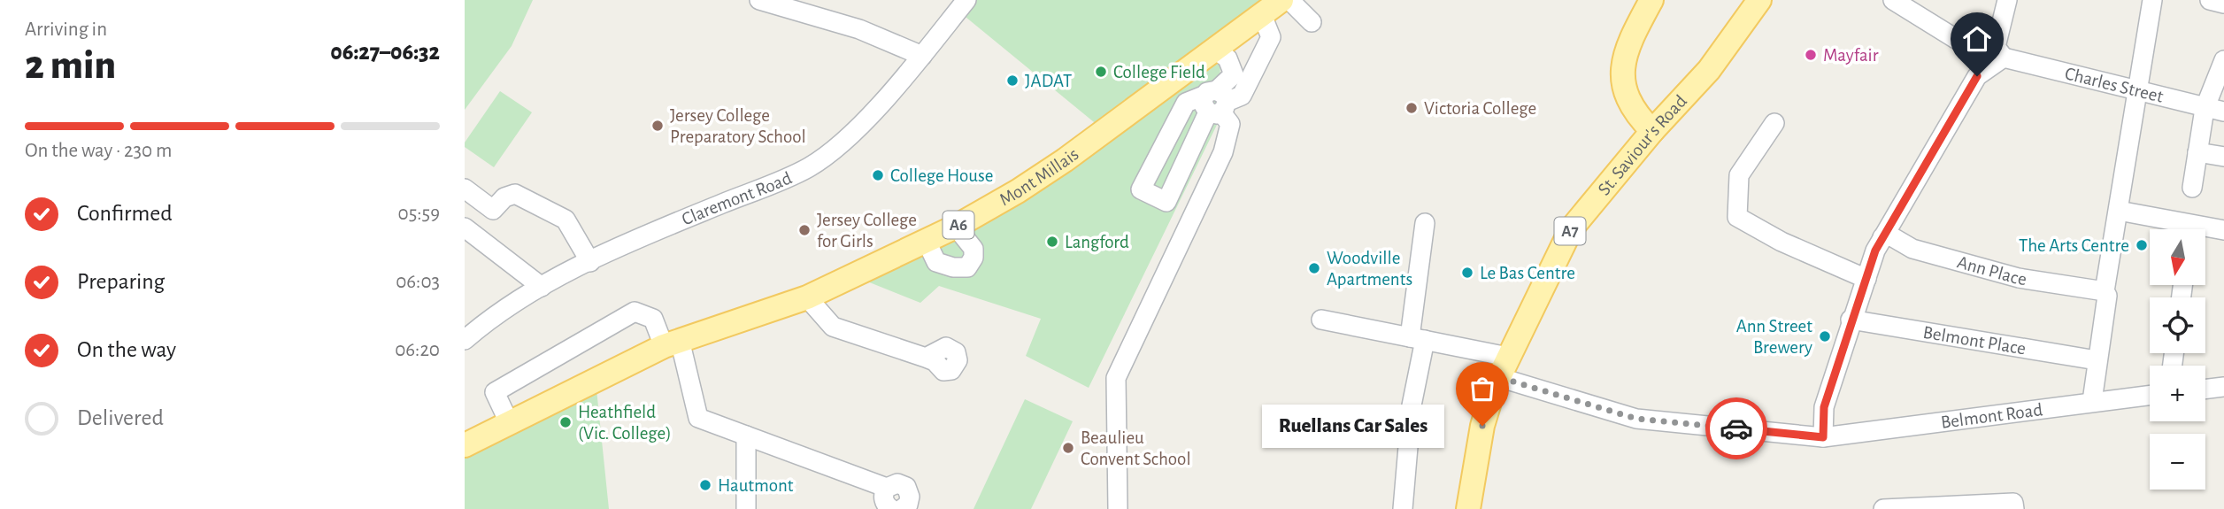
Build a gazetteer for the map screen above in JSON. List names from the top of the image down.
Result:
{
  "streets": {
    "main road": [
      "St. Saviour's Road",
      "Mont Millais",
      "A6",
      "A7"
    ],
    "street": [
      "Charles Street",
      "Claremont Road",
      "Ann Place",
      "Belmont Place",
      "Belmont Road"
    ]
  },
  "crossings": [
    ["St. Saviour's Road", "Belmont Road"],
    ["Mont Millais", "A6"]
  ],
  "places": [
    "Mayfair",
    "College Field",
    "JADAT",
    "Victoria College",
    "Jersey College Preparatory School",
    "College House",
    "Jersey College for Girls",
    "Langford",
    "The Arts Centre",
    "Woodville Apartments",
    "Le Bas Centre",
    "Ann Street Brewery",
    "Heathfield (Vic. College)",
    "Ruellans Car Sales",
    "Beaulieu Convent School",
    "Hautmont"
  ],
  "north": "bottom",
  "page": {
    "heading": ["2 min", "Arriving in", "06:27–06:32"],
    "bar": "On the way · 230 m",
    "list": [
      ["Confirmed", "05:59"],
      ["Preparing", "06:03"],
      ["On the way", "06:20"],
      "Delivered"
    ],
    "map_buttons": ["+", "−"],
    "bubble": "Ruellans Car Sales"
  }
}
